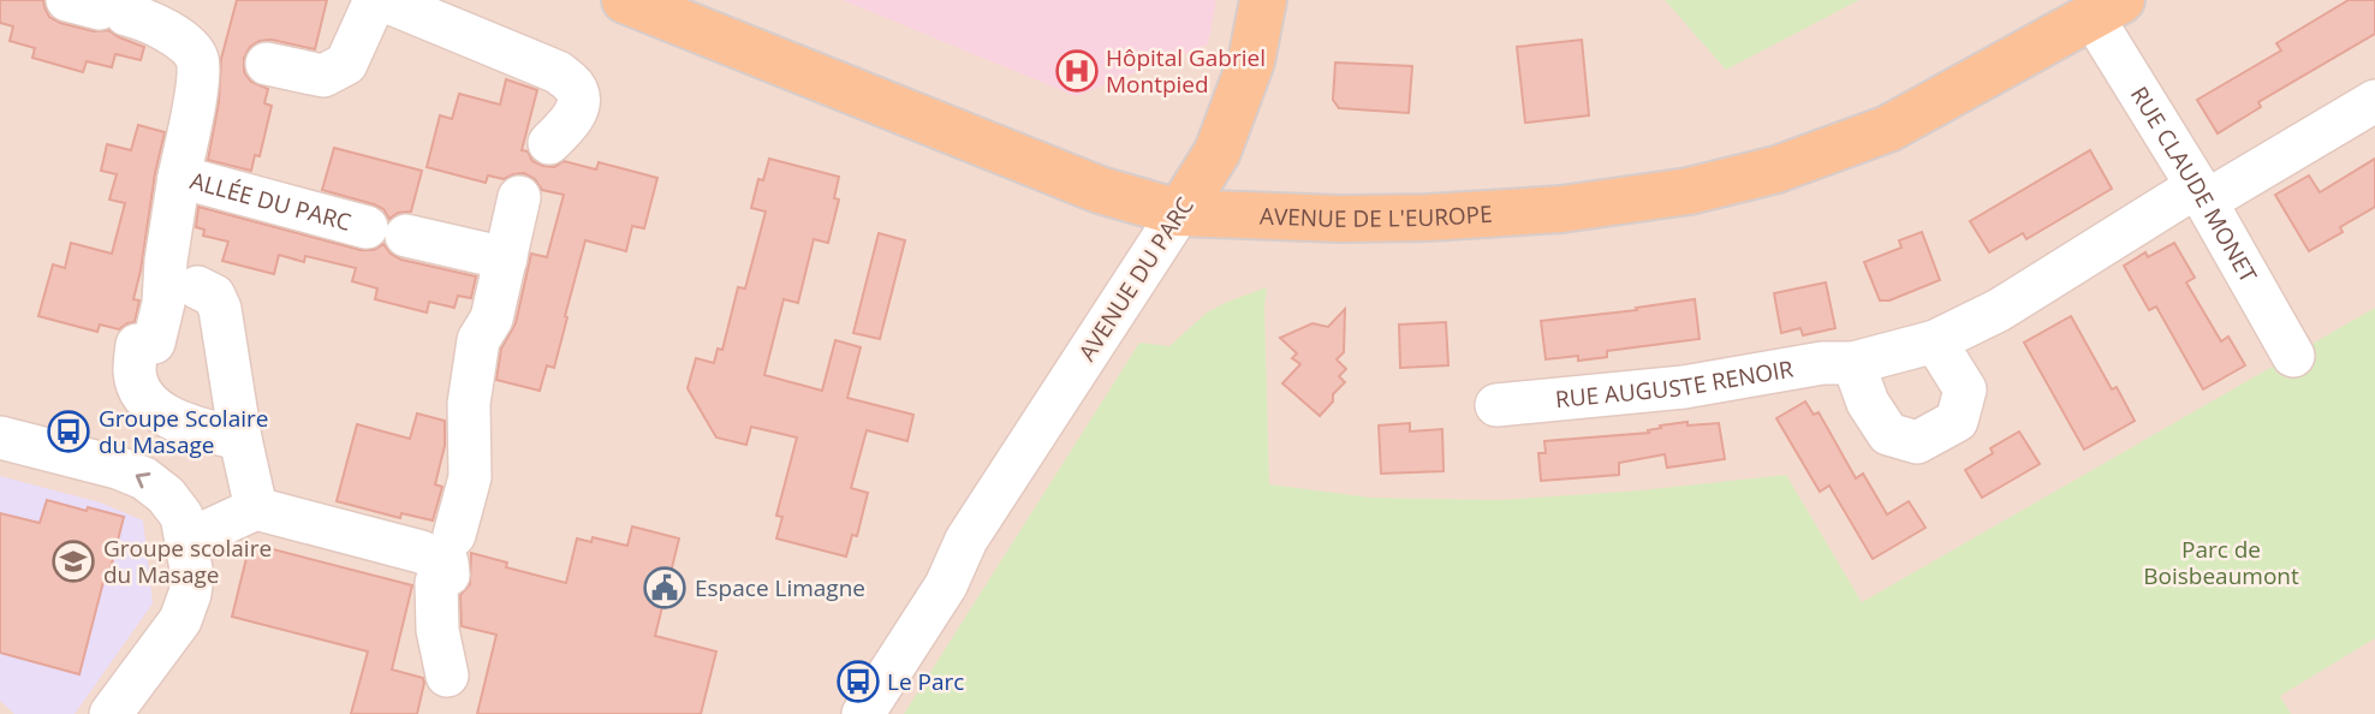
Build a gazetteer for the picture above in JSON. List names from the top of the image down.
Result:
{
  "streets": {
    "main road": ["AVENUE DE L'EUROPE", "AVENUE DU PARC"],
    "street": ["RUE CLAUDE MONET", "ALLÉE DU PARC", "RUE AUGUSTE RENOIR"]
  },
  "crossings": [
    ["RUE CLAUDE MONET", "AVENUE DE L'EUROPE"],
    ["RUE CLAUDE MONET", "RUE AUGUSTE RENOIR"],
    ["AVENUE DE L'EUROPE", "AVENUE DU PARC"]
  ],
  "parks": ["Parc de Boisbeaumont"],
  "places": {
    "hospital": ["Hôpital Gabriel Montpied"],
    "bus stop": ["Groupe Scolaire du Masage", "Le Parc"],
    "school or university": ["Groupe scolaire du Masage"],
    "public building": ["Espace Limagne"]
  }
}
